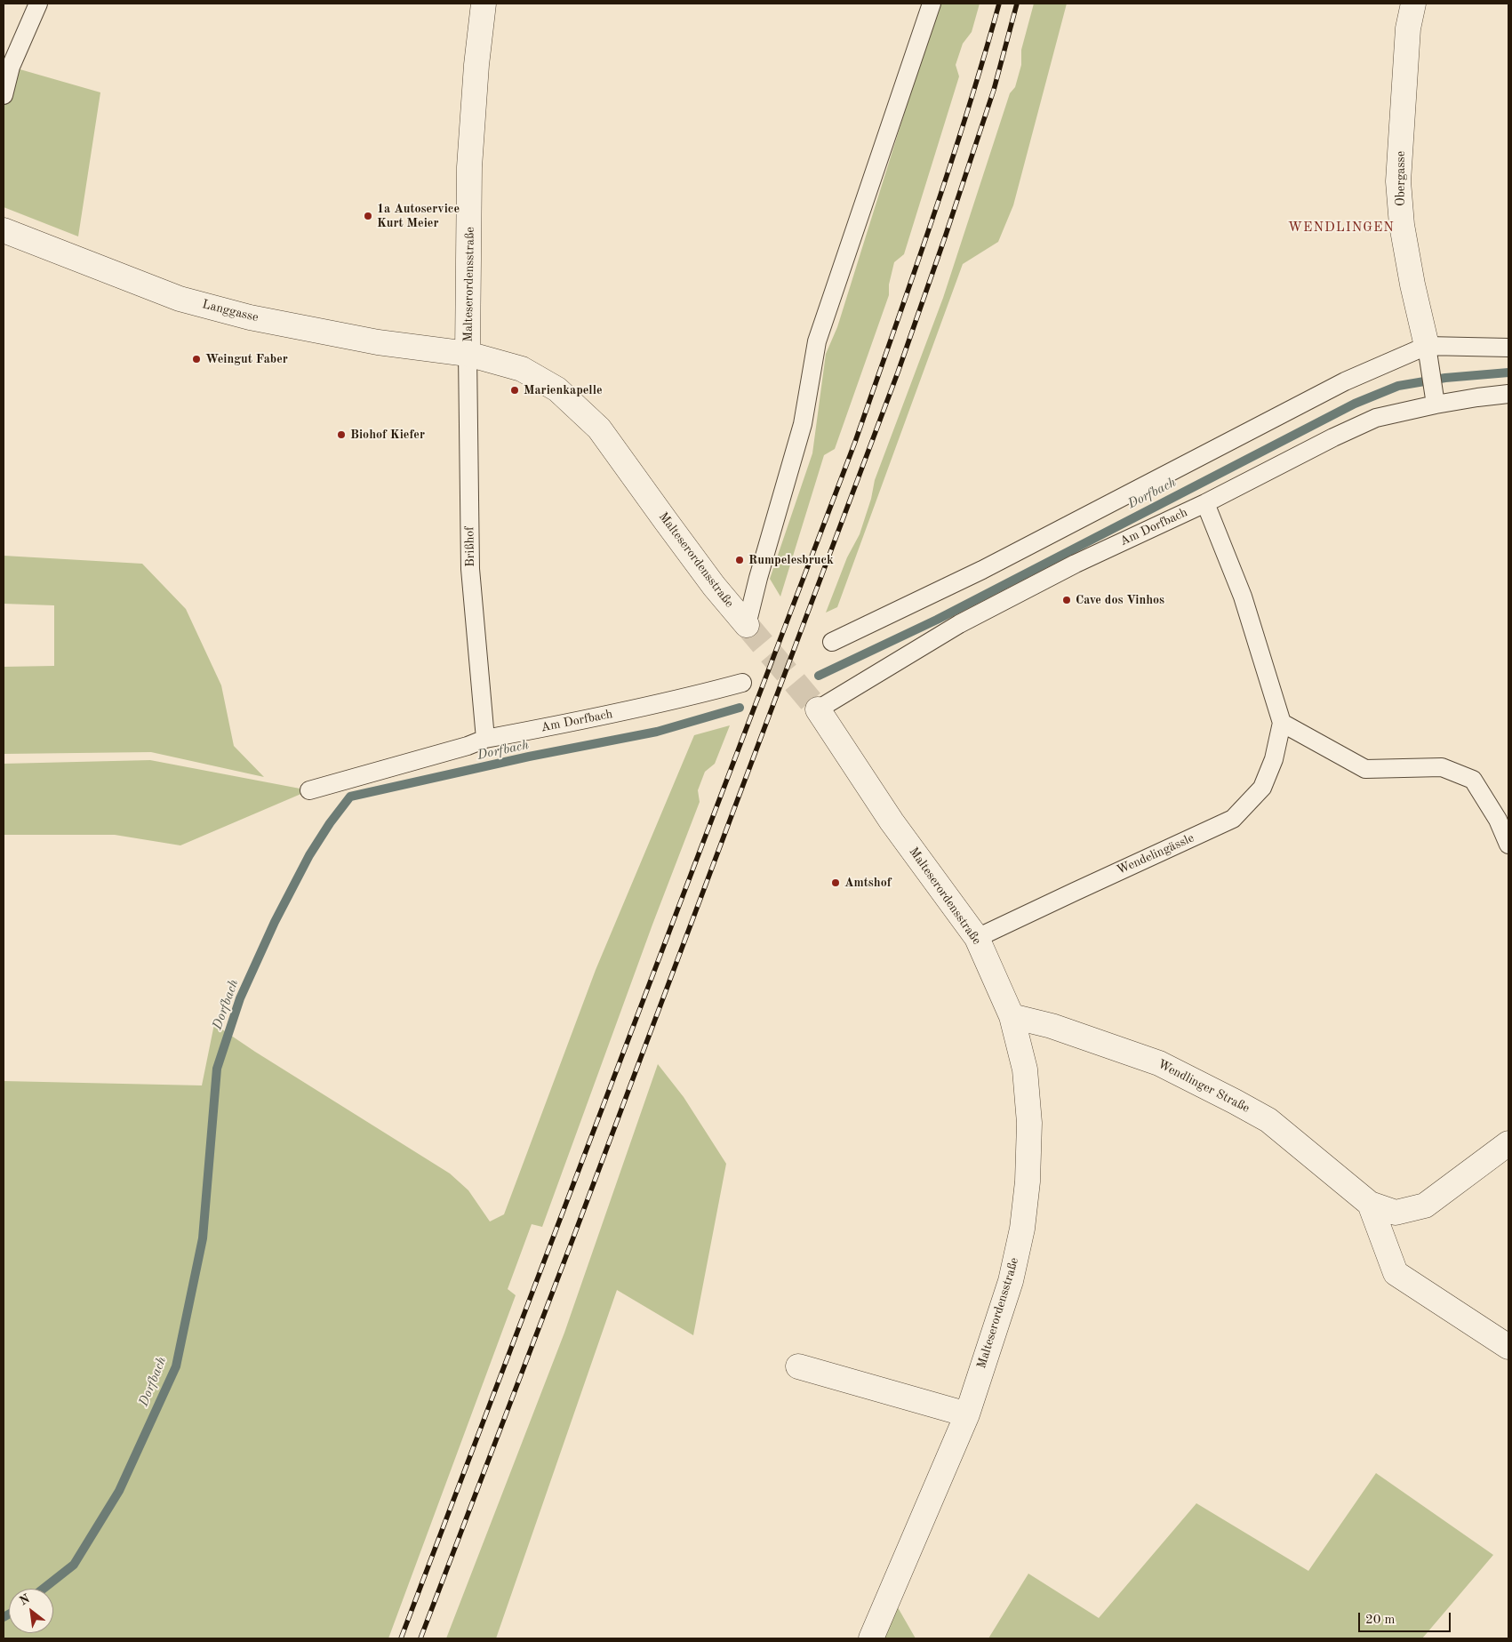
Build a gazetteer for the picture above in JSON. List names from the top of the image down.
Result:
{
  "streets": {
    "street": [
      "Obergasse",
      "Malteserordensstraße",
      "Langgasse",
      "Wendlinger Straße"
    ],
    "lane": ["Am Dorfbach", "Brißhof", "Wendelingässle"]
  },
  "crossings": [
    ["Obergasse", "Am Dorfbach"],
    ["Malteserordensstraße", "Langgasse"],
    ["Malteserordensstraße", "Am Dorfbach"],
    ["Malteserordensstraße", "Brißhof"],
    ["Malteserordensstraße", "Wendelingässle"],
    ["Malteserordensstraße", "Wendlinger Straße"],
    ["Langgasse", "Brißhof"],
    ["Am Dorfbach", "Brißhof"],
    ["Am Dorfbach", "Wendelingässle"]
  ],
  "districts": ["WENDLINGEN"],
  "water": ["Dorfbach"],
  "places": [
    "1a Autoservice Kurt Meier",
    "Weingut Faber",
    "Marienkapelle",
    "Biohof Kiefer",
    "Rumpelesbruck",
    "Cave dos Vinhos",
    "Amtshof"
  ],
  "scale_bar": "20 m",
  "north": "top left"
}
